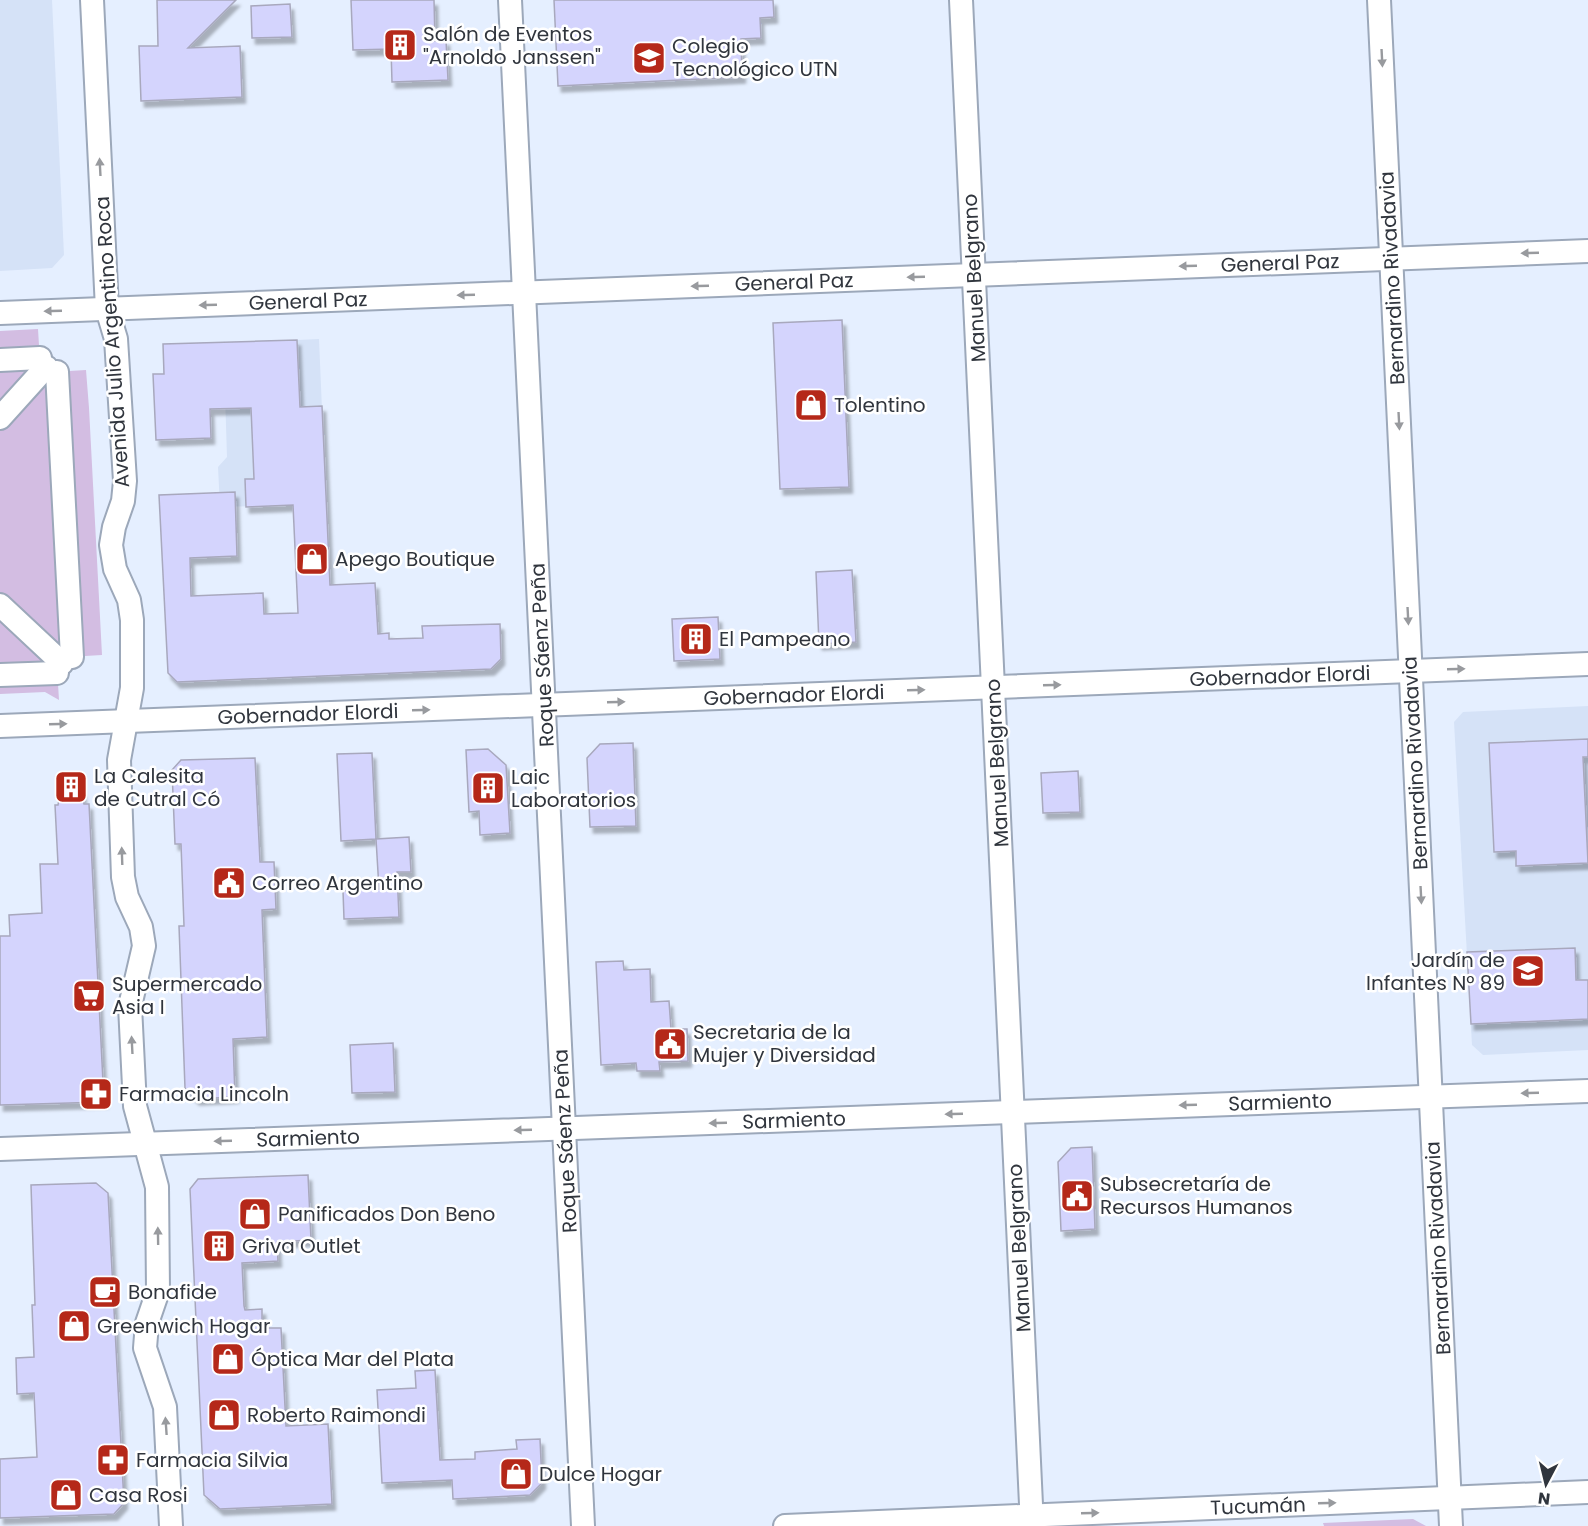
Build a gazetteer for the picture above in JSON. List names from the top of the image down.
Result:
{
  "streets": {
    "street": [
      "General Paz",
      "Manuel Belgrano",
      "Bernardino Rivadavia",
      "Avenida Julio Argentino Roca",
      "Roque Sáenz Peña",
      "Gobernador Elordi",
      "Sarmiento",
      "Tucumán"
    ]
  },
  "crossings": [
    ["General Paz", "Manuel Belgrano"],
    ["General Paz", "Bernardino Rivadavia"],
    ["General Paz", "Avenida Julio Argentino Roca"],
    ["General Paz", "Roque Sáenz Peña"],
    ["Manuel Belgrano", "Gobernador Elordi"],
    ["Manuel Belgrano", "Sarmiento"],
    ["Manuel Belgrano", "Tucumán"],
    ["Bernardino Rivadavia", "Gobernador Elordi"],
    ["Bernardino Rivadavia", "Sarmiento"],
    ["Bernardino Rivadavia", "Tucumán"],
    ["Avenida Julio Argentino Roca", "Gobernador Elordi"],
    ["Avenida Julio Argentino Roca", "Sarmiento"],
    ["Roque Sáenz Peña", "Gobernador Elordi"],
    ["Roque Sáenz Peña", "Sarmiento"]
  ],
  "one_way": [
    "General Paz",
    "Bernardino Rivadavia",
    "Avenida Julio Argentino Roca",
    "Gobernador Elordi",
    "Sarmiento",
    "Tucumán"
  ],
  "places": {
    "building": [
      "Salón de Eventos \"Arnoldo Janssen\"",
      "El Pampeano",
      "La Calesita de Cutral Có",
      "Laic Laboratorios",
      "Griva Outlet"
    ],
    "school or university": ["Colegio Tecnológico UTN", "Jardín de Infantes N° 89"],
    "shop": [
      "Tolentino",
      "Apego Boutique",
      "Panificados Don Beno",
      "Greenwich Hogar",
      "Óptica Mar del Plata",
      "Roberto Raimondi",
      "Dulce Hogar",
      "Casa Rosi"
    ],
    "public building": ["Correo Argentino", "Secretaria de la Mujer y Diversidad", "Subsecretaría de Recursos Humanos"],
    "supermarket": ["Supermercado Asia I"],
    "pharmacy": ["Farmacia Lincoln", "Farmacia Silvia"],
    "cafe": ["Bonafide"]
  },
  "north": "bottom"
}
